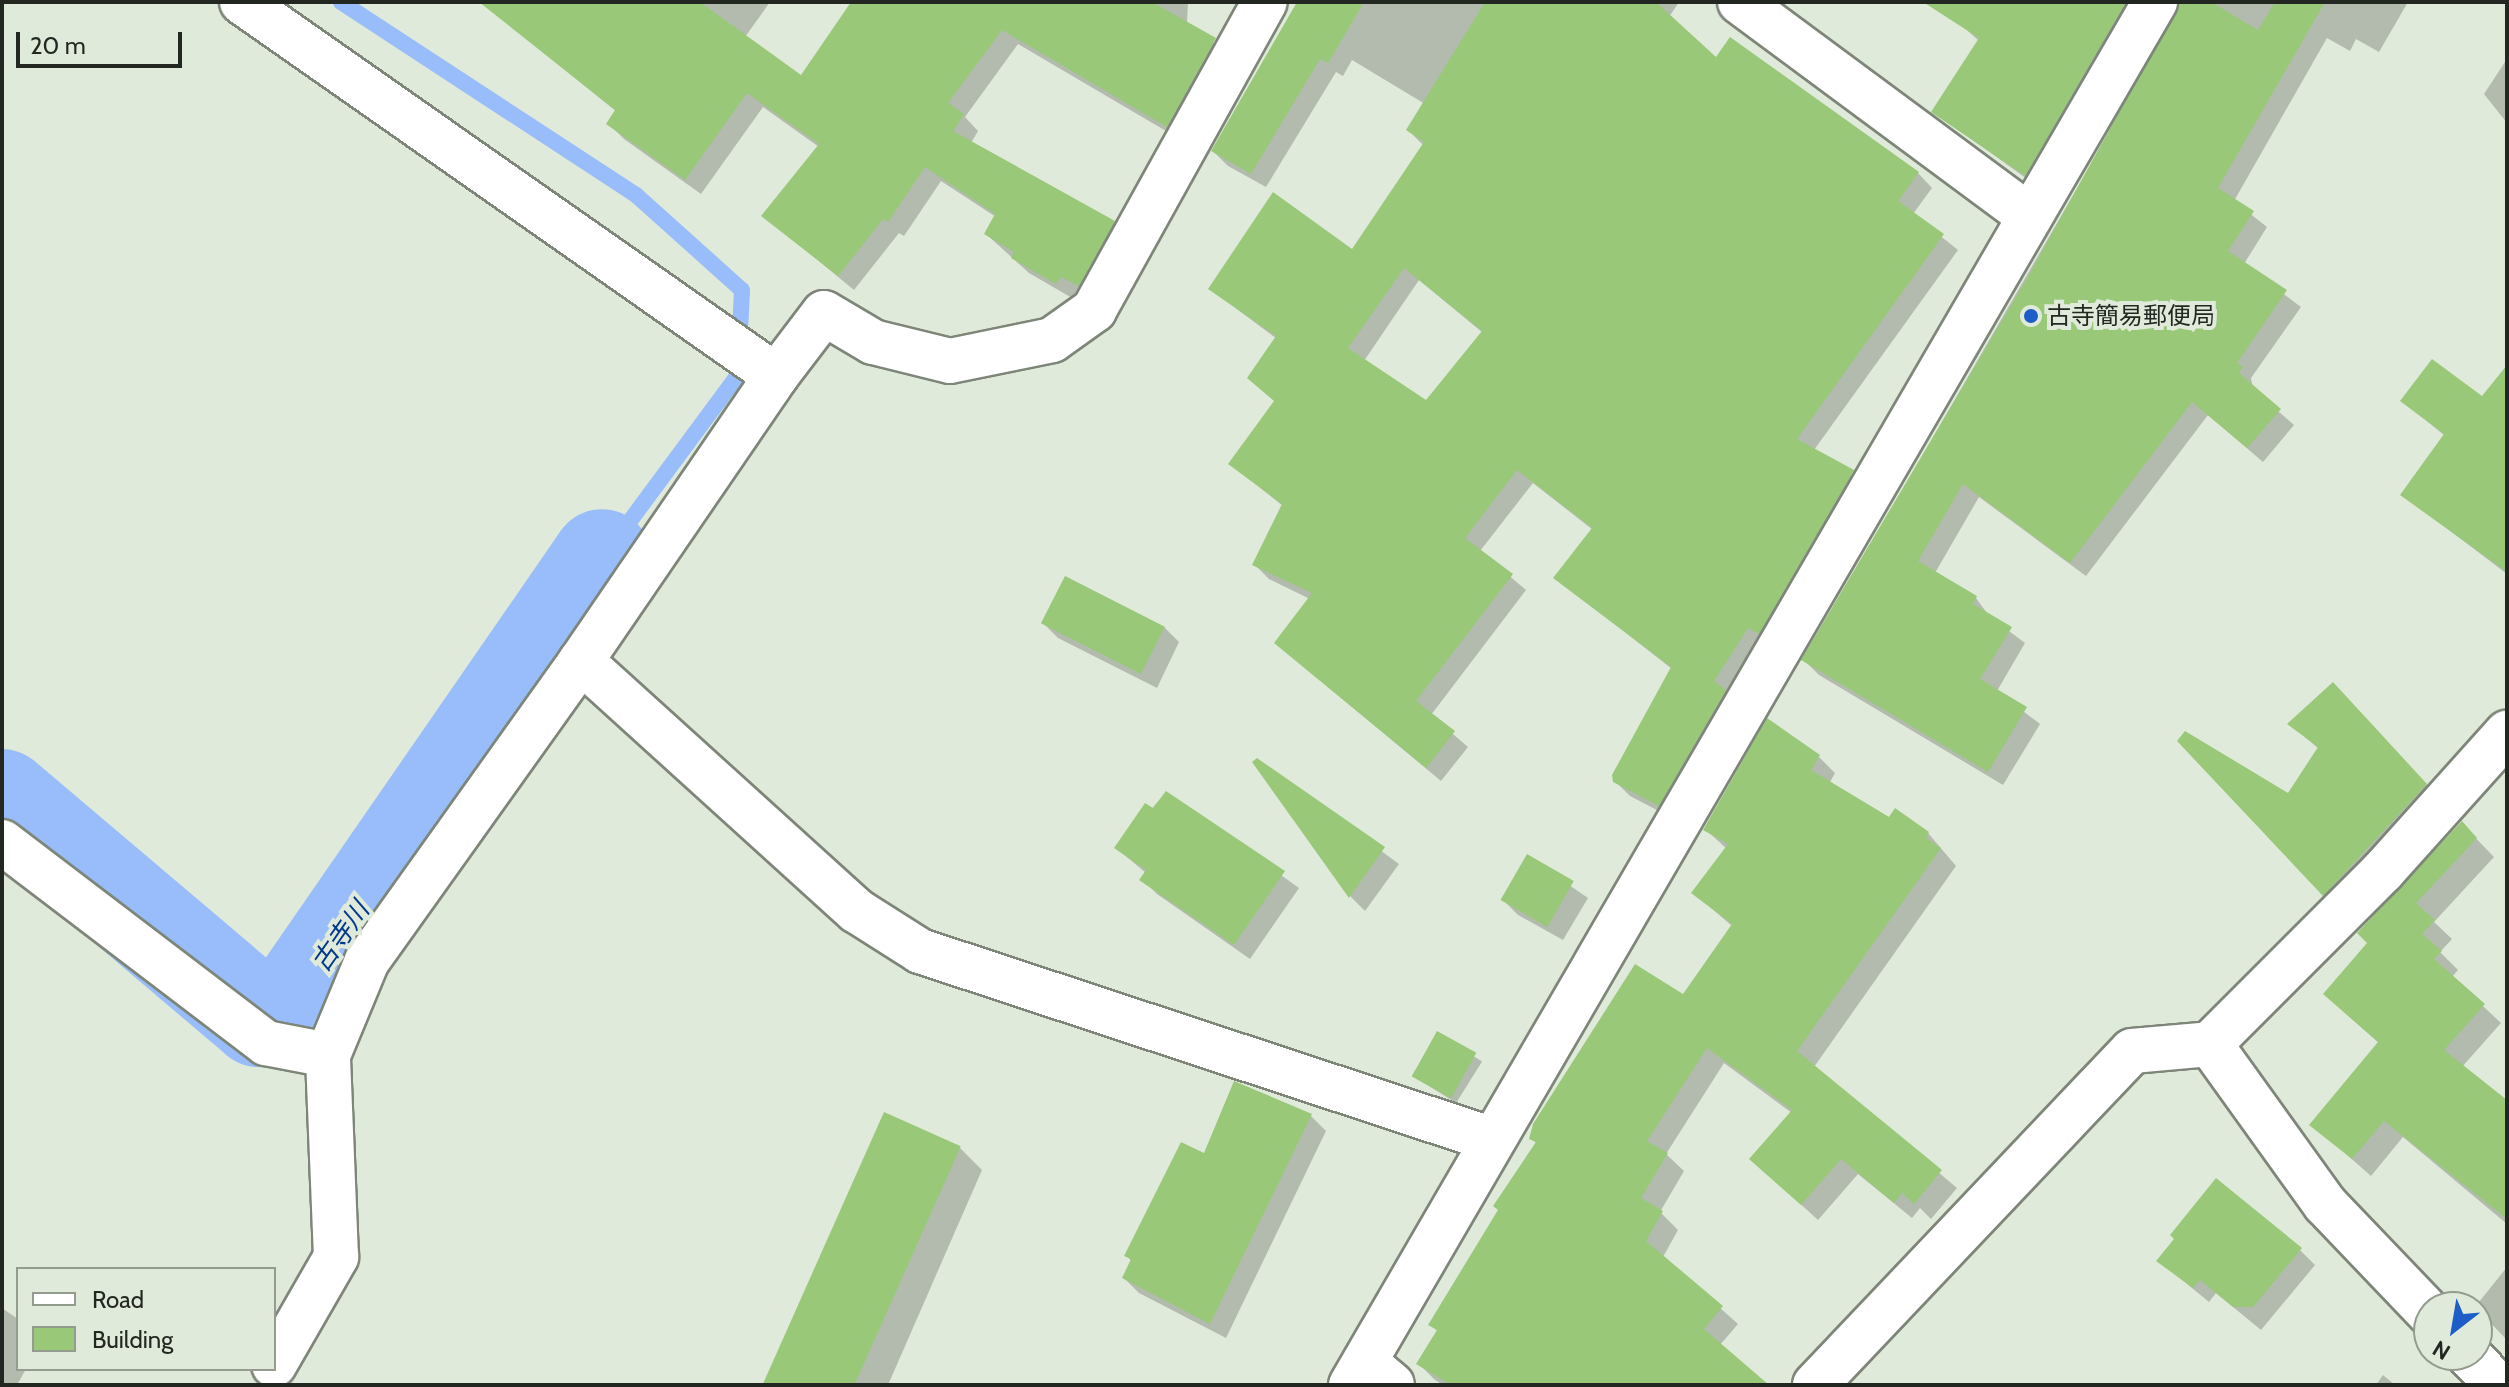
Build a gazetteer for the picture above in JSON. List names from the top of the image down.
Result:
{
  "water": ["古寺川"],
  "places": ["古寺簡易郵便局"],
  "legend": ["Road", "Building"],
  "scale_bar": "20 m",
  "north": "bottom left"
}
